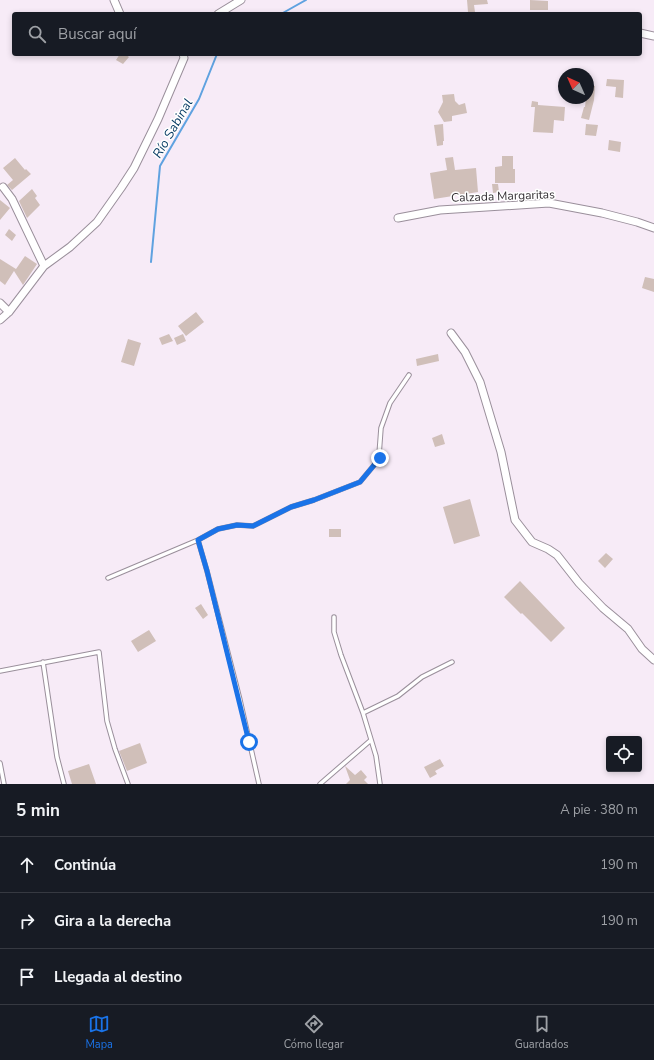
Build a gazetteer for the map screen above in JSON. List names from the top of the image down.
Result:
{
  "streets": {
    "street": ["Calzada Margaritas"]
  },
  "water": ["Río Sabinal"],
  "north": "top left",
  "page": {
    "search": "Buscar aquí",
    "heading": ["5 min", "A pie · 380 m"],
    "list": [
      ["Continúa", "190 m"],
      ["Gira a la derecha", "190 m"],
      "Llegada al destino"
    ],
    "nav": ["Mapa", "Cómo llegar", "Guardados"]
  }
}
